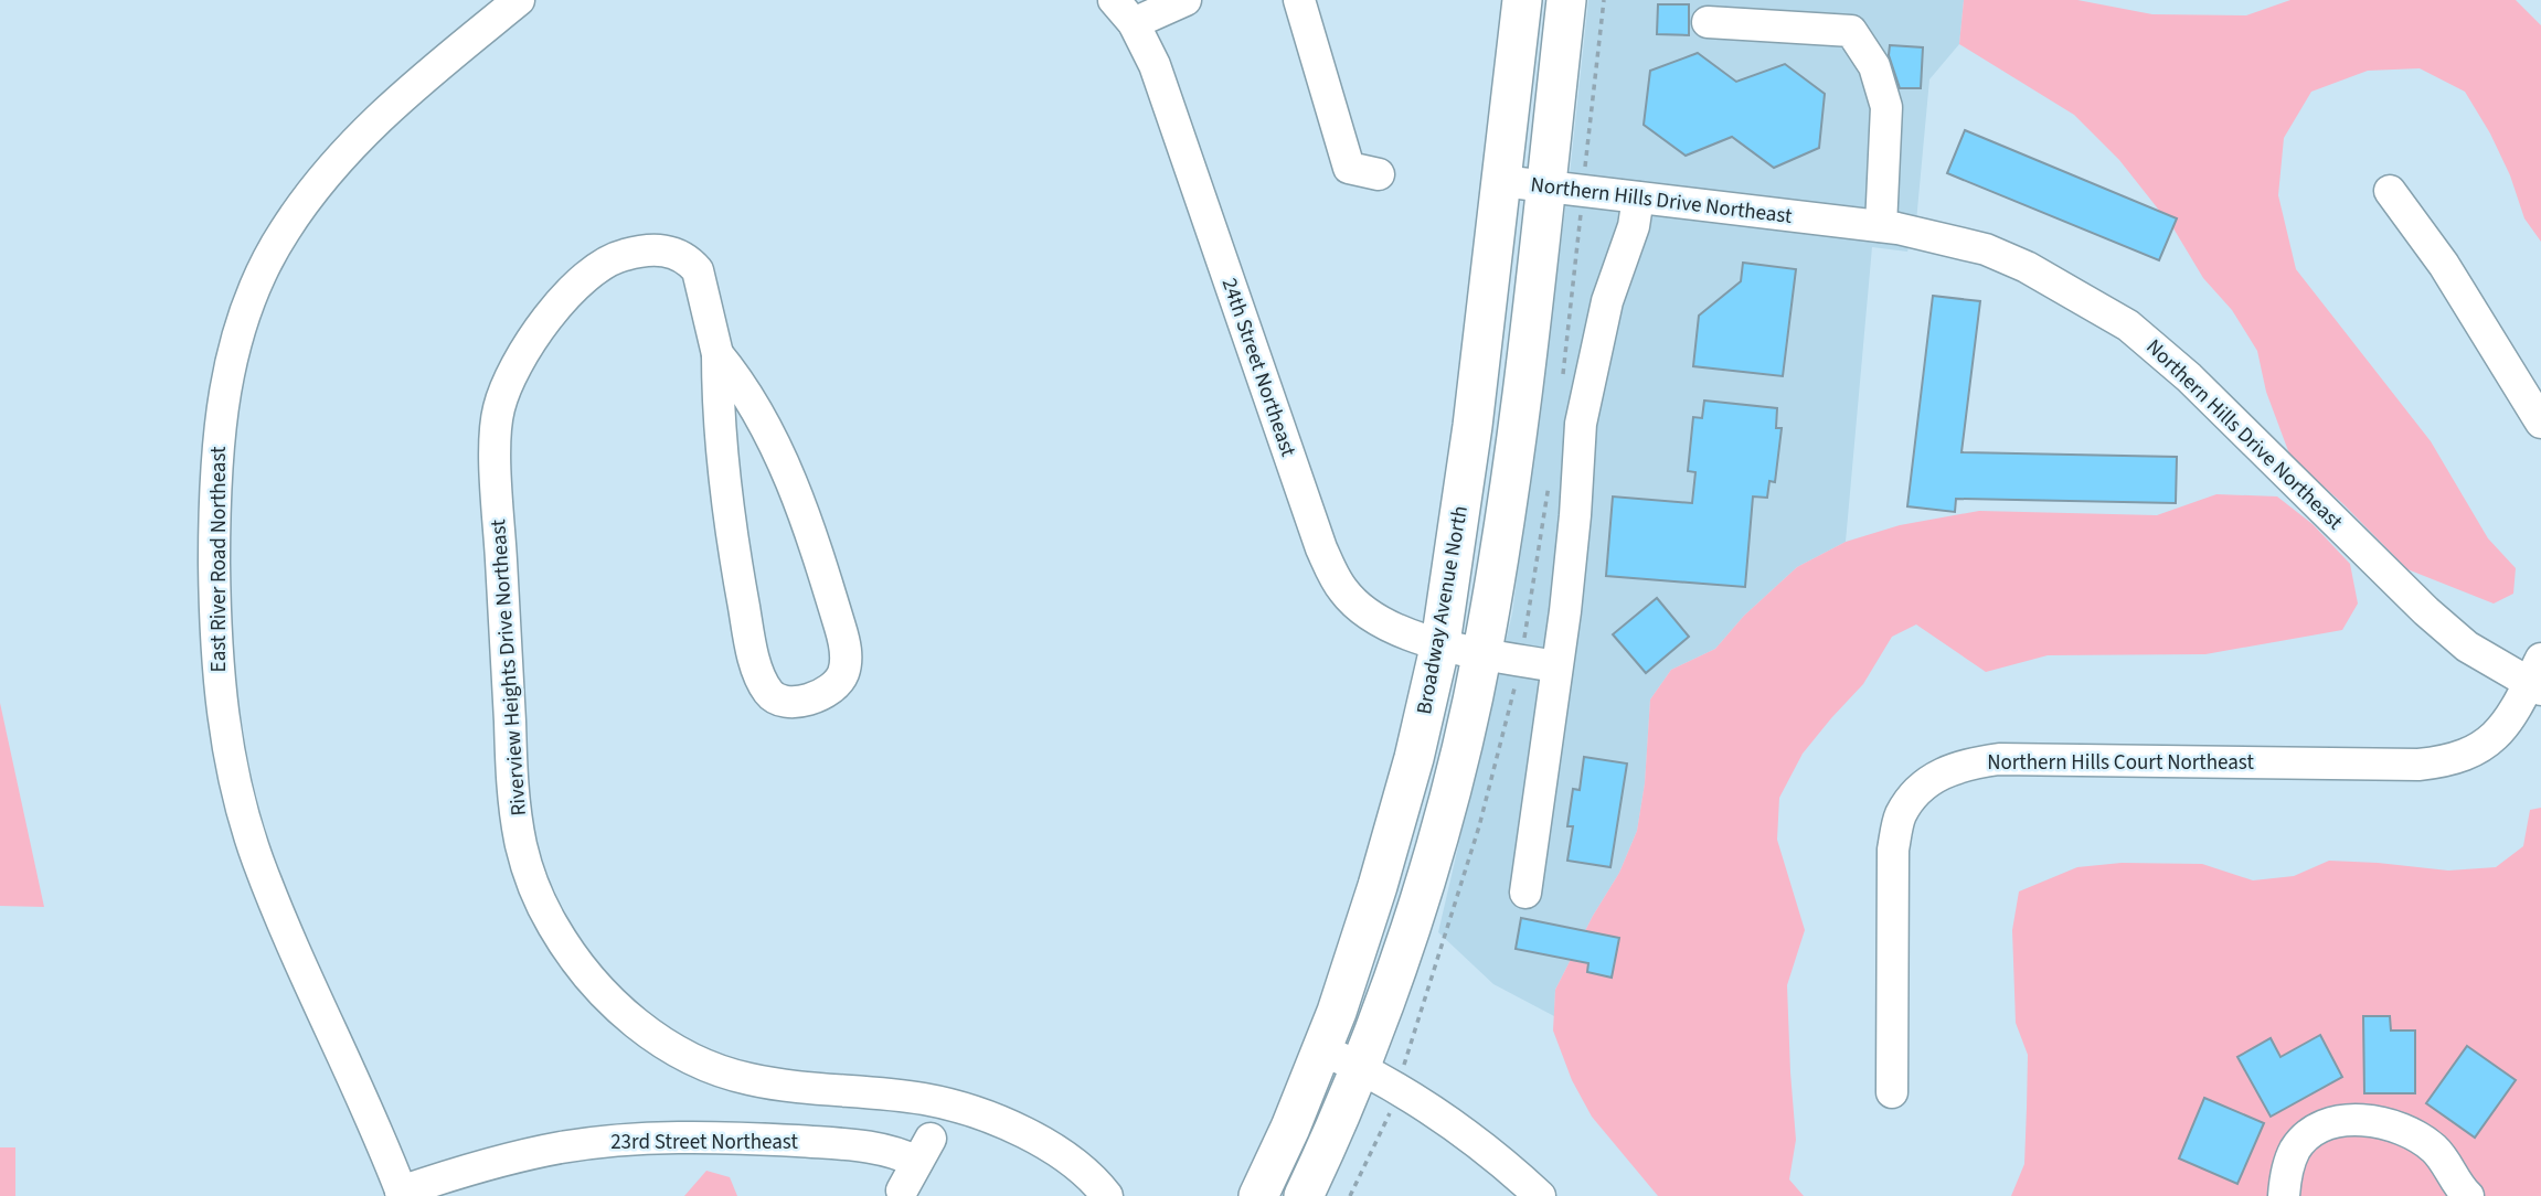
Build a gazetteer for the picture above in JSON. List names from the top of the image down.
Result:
{
  "streets": {
    "main road": ["Broadway Avenue North"],
    "street": [
      "Northern Hills Drive Northeast",
      "24th Street Northeast",
      "East River Road Northeast",
      "Riverview Heights Drive Northeast",
      "Northern Hills Court Northeast",
      "23rd Street Northeast"
    ]
  },
  "crossings": [
    ["Northern Hills Drive Northeast", "Broadway Avenue North"],
    ["Northern Hills Drive Northeast", "Northern Hills Court Northeast"],
    ["24th Street Northeast", "Broadway Avenue North"],
    ["East River Road Northeast", "23rd Street Northeast"]
  ]
}
